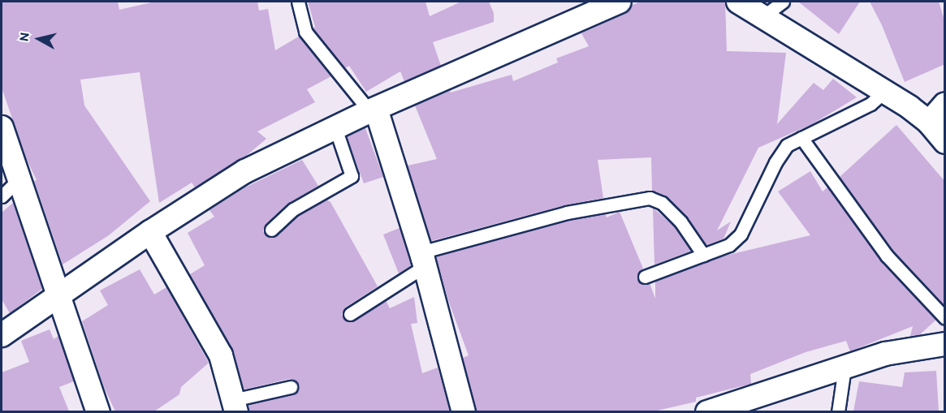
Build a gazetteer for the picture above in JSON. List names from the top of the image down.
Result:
{
  "north": "left"
}
